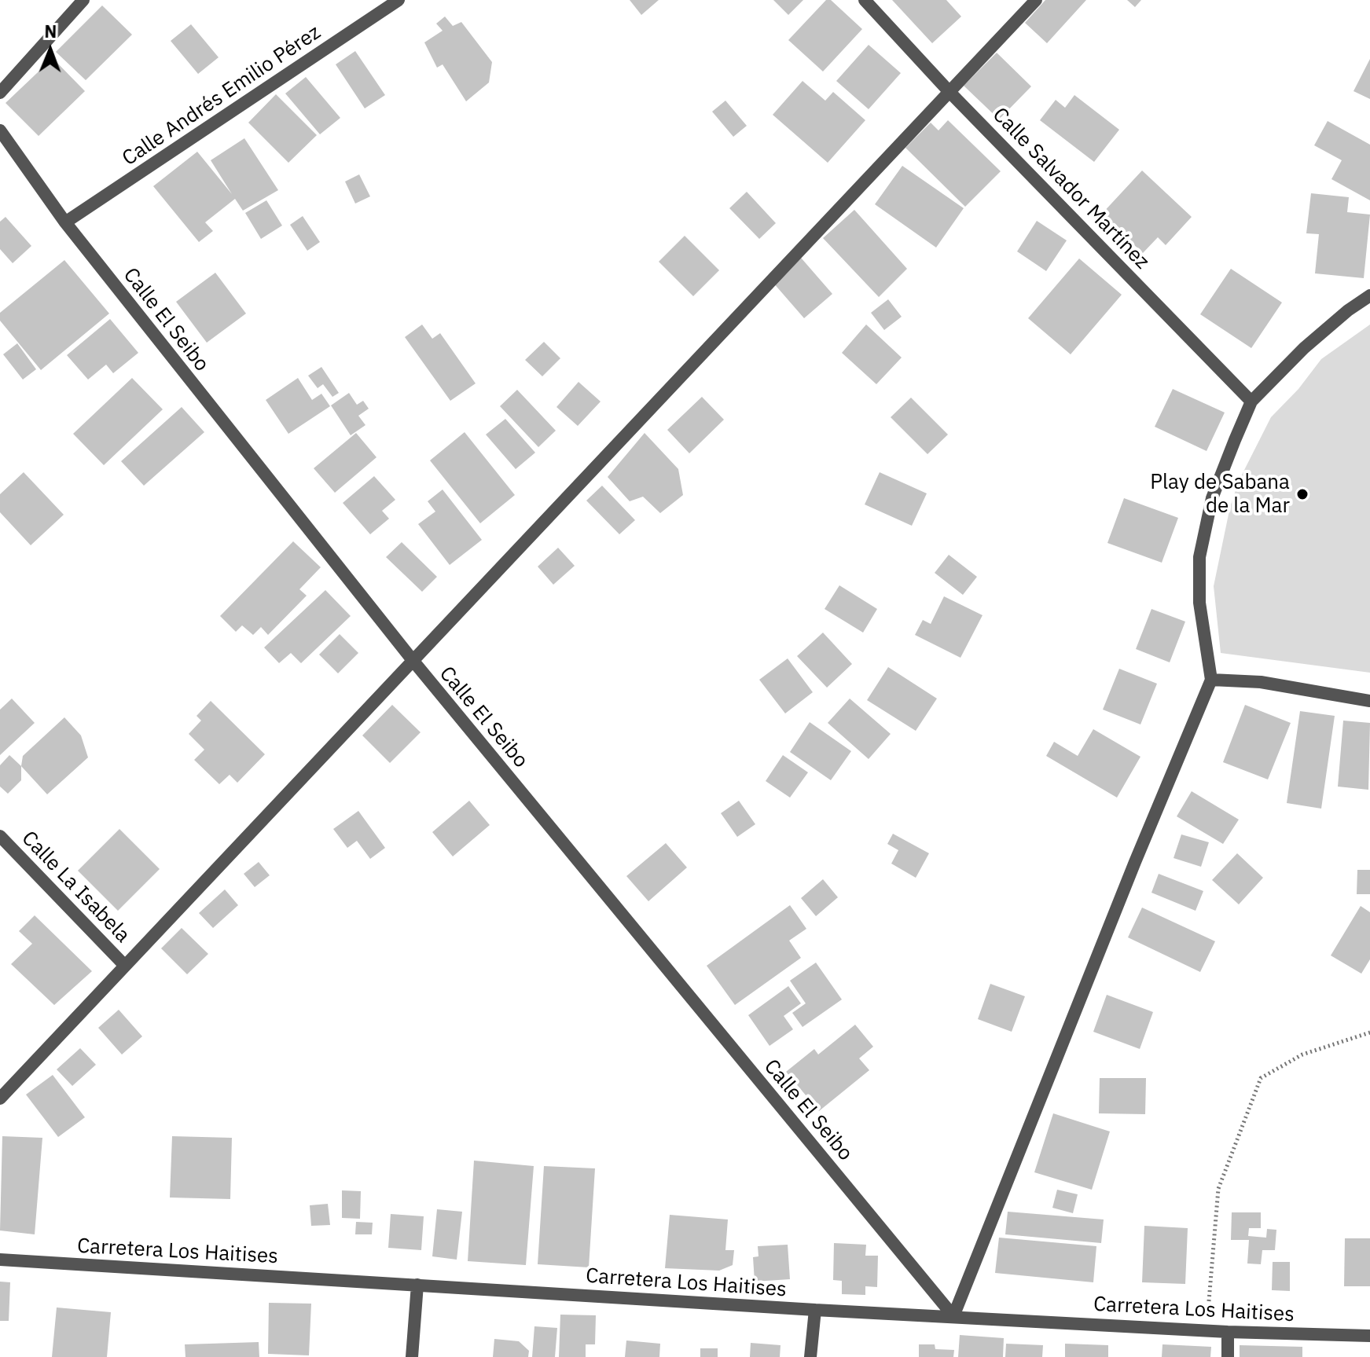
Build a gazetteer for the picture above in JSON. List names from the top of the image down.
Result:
{
  "streets": {
    "street": [
      "Calle Andrés Emilio Pérez",
      "Calle Salvador Martínez",
      "Calle El Seibo",
      "Calle La Isabela",
      "Carretera Los Haitises"
    ]
  },
  "crossings": [
    ["Calle Andrés Emilio Pérez", "Calle El Seibo"],
    ["Calle El Seibo", "Carretera Los Haitises"]
  ],
  "places": ["Play de Sabana de la Mar"],
  "north": "top"
}
